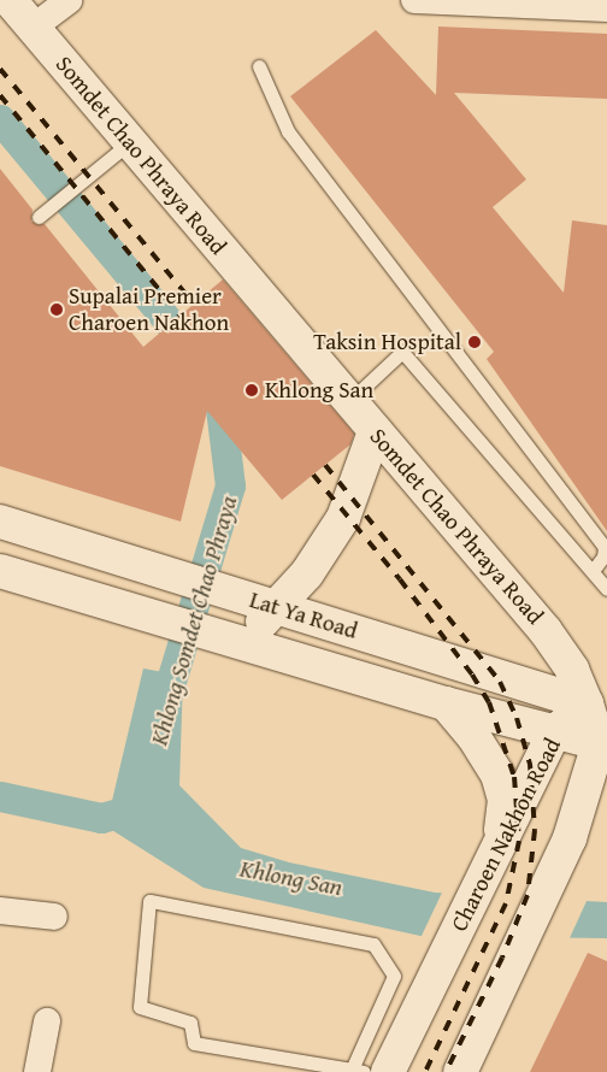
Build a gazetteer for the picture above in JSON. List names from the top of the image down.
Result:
{
  "streets": {
    "main road": ["Somdet Chao Phraya Road", "Lat Ya Road", "Charoen Nakhon Road"]
  },
  "crossings": [
    ["Somdet Chao Phraya Road", "Lat Ya Road"],
    ["Somdet Chao Phraya Road", "Charoen Nakhon Road"],
    ["Lat Ya Road", "Charoen Nakhon Road"]
  ],
  "water": ["Khlong Somdet Chao Phraya", "Khlong San"],
  "places": ["Supalai Premier Charoen Nakhon", "Taksin Hospital", "Khlong San"]
}
